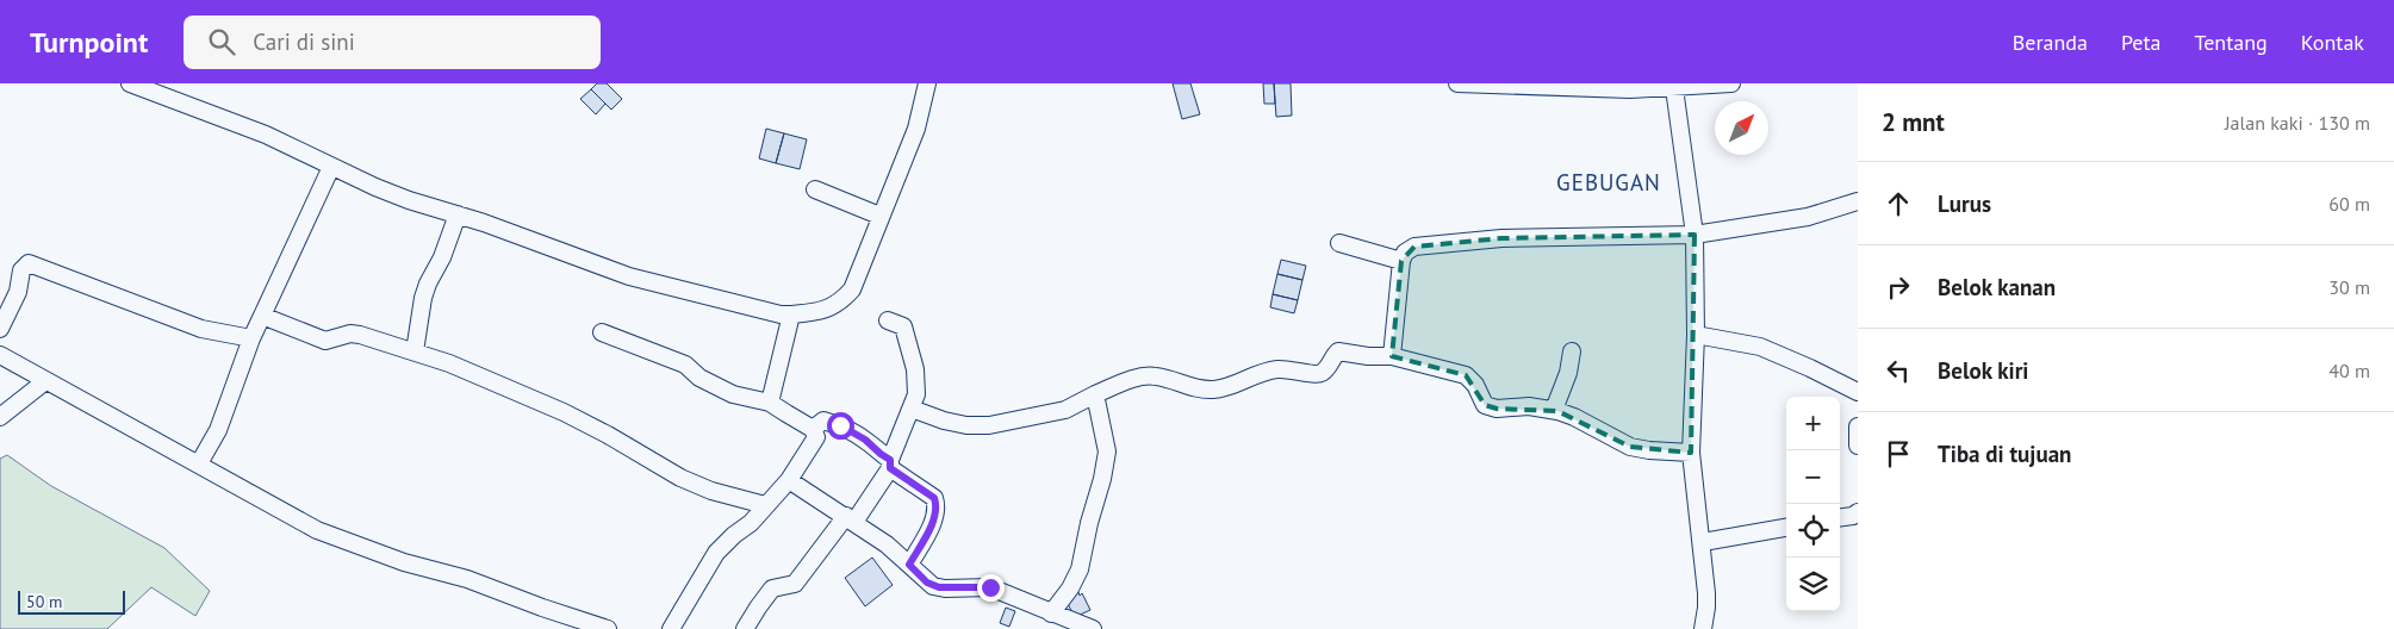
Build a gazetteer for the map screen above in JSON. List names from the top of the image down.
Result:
{
  "districts": ["GEBUGAN"],
  "scale_bar": "50 m",
  "north": "top right",
  "page": {
    "header": "Turnpoint",
    "search": "Cari di sini",
    "nav": [
      "Beranda",
      "Peta",
      "Tentang",
      "Kontak"
    ],
    "heading": ["2 mnt", "Jalan kaki · 130 m"],
    "list": [
      ["Lurus", "60 m"],
      ["Belok kanan", "30 m"],
      ["Belok kiri", "40 m"],
      "Tiba di tujuan"
    ],
    "map_buttons": ["+", "−"],
    "scale": "50 m"
  }
}
